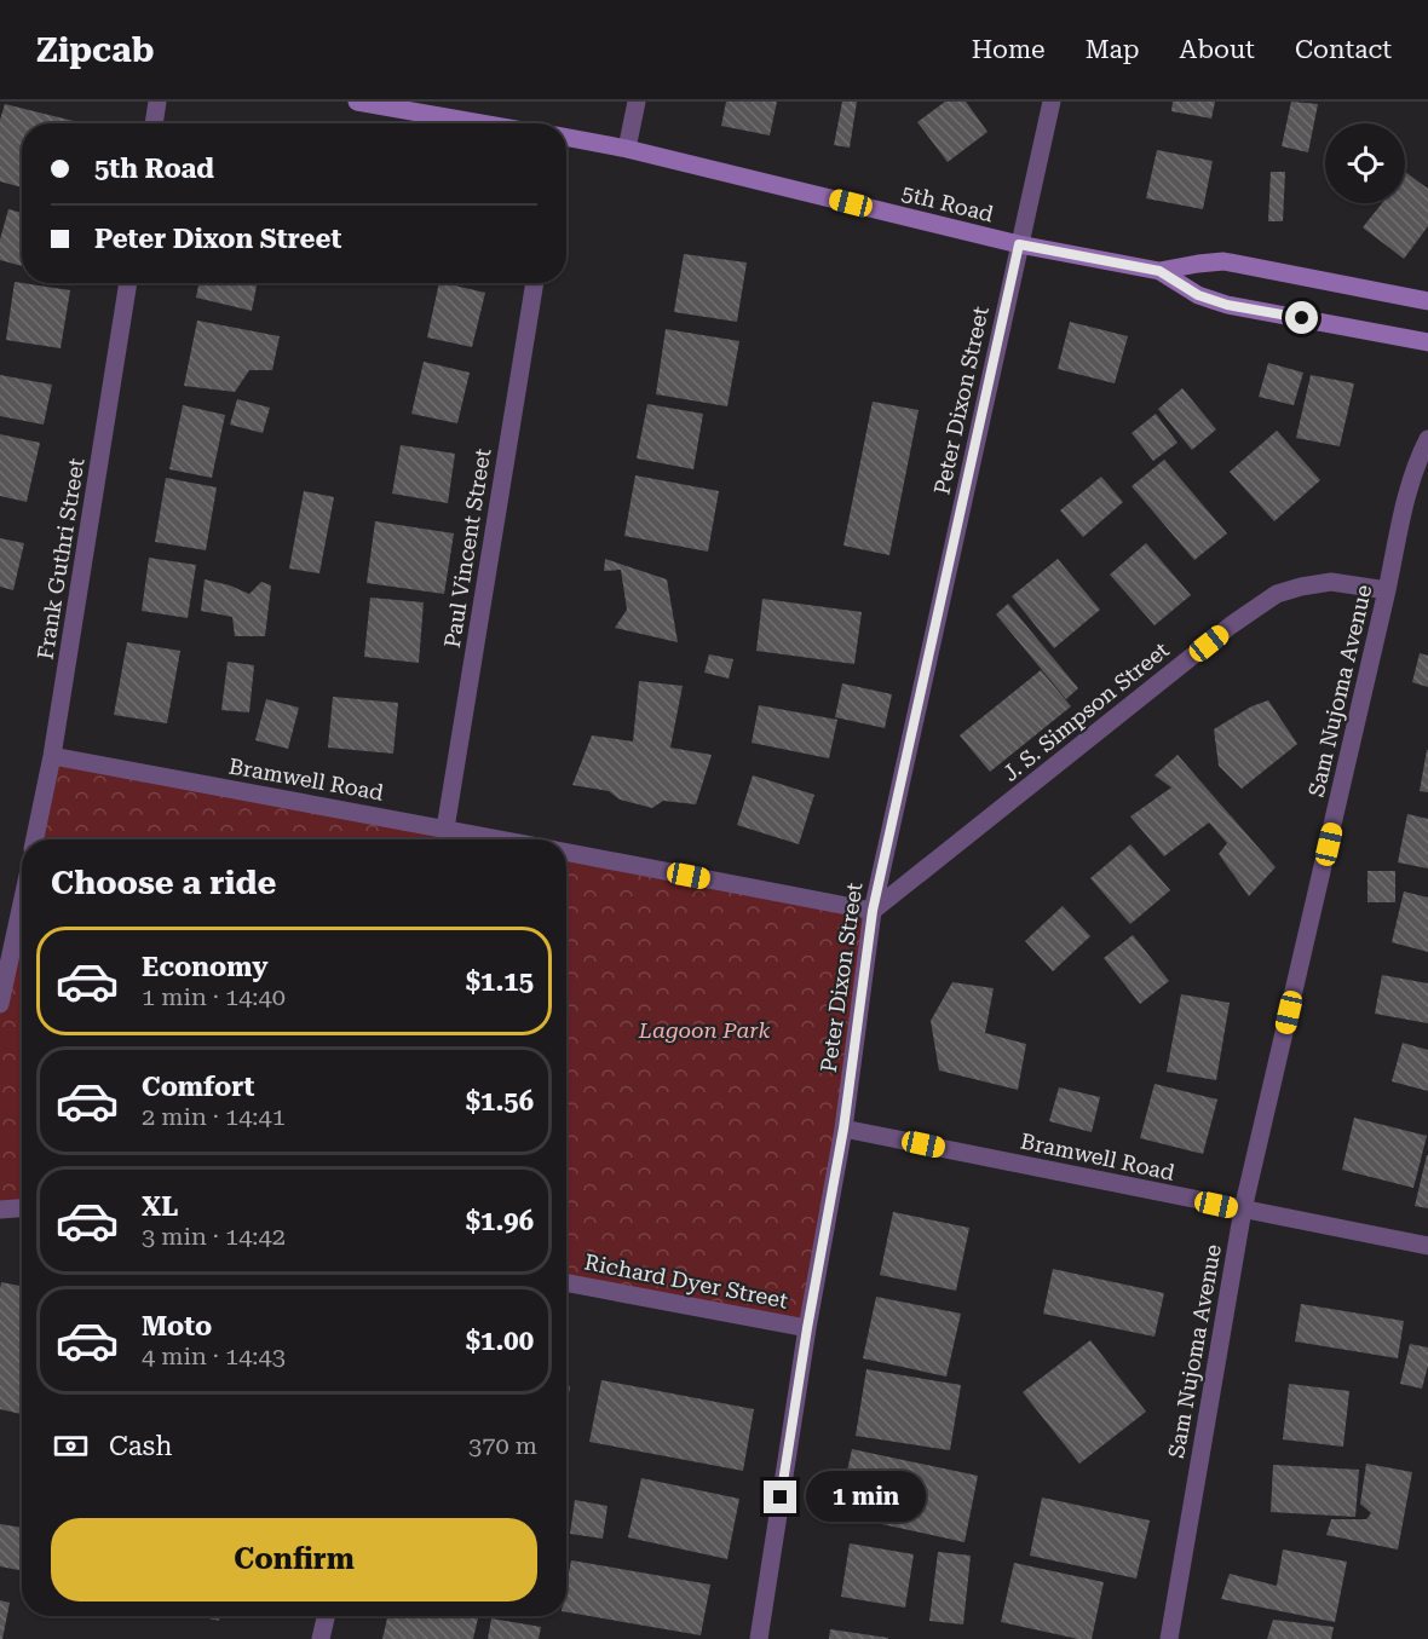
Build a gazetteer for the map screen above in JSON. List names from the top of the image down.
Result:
{
  "streets": {
    "street": [
      "5th Road",
      "Peter Dixon Street",
      "Paul Vincent Street",
      "Frank Guthri Street",
      "Sam Nujoma Avenue",
      "J. S. Simpson Street",
      "Bramwell Road",
      "Richard Dyer Street"
    ]
  },
  "crossings": [
    ["5th Road", "Peter Dixon Street"],
    ["Peter Dixon Street", "J. S. Simpson Street"],
    ["Peter Dixon Street", "Bramwell Road"],
    ["Peter Dixon Street", "Richard Dyer Street"],
    ["Paul Vincent Street", "Bramwell Road"],
    ["Frank Guthri Street", "Bramwell Road"],
    ["Sam Nujoma Avenue", "J. S. Simpson Street"],
    ["Sam Nujoma Avenue", "Bramwell Road"]
  ],
  "parks": ["Lagoon Park"],
  "page": {
    "header": "Zipcab",
    "nav": [
      "Home",
      "Map",
      "About",
      "Contact"
    ],
    "banner": ["5th Road", "Peter Dixon Street"],
    "heading": "Choose a ride",
    "list": [
      {
        "name": "Economy",
        "note": "1 min · 14:40",
        "value": "$1.15"
      },
      {
        "name": "Comfort",
        "note": "2 min · 14:41",
        "value": "$1.56"
      },
      {
        "name": "XL",
        "note": "3 min · 14:42",
        "value": "$1.96"
      },
      {
        "name": "Moto",
        "note": "4 min · 14:43",
        "value": "$1.00"
      }
    ],
    "pay": ["Cash", "370 m"],
    "bubble": "1 min",
    "buttons": "Confirm"
  }
}
